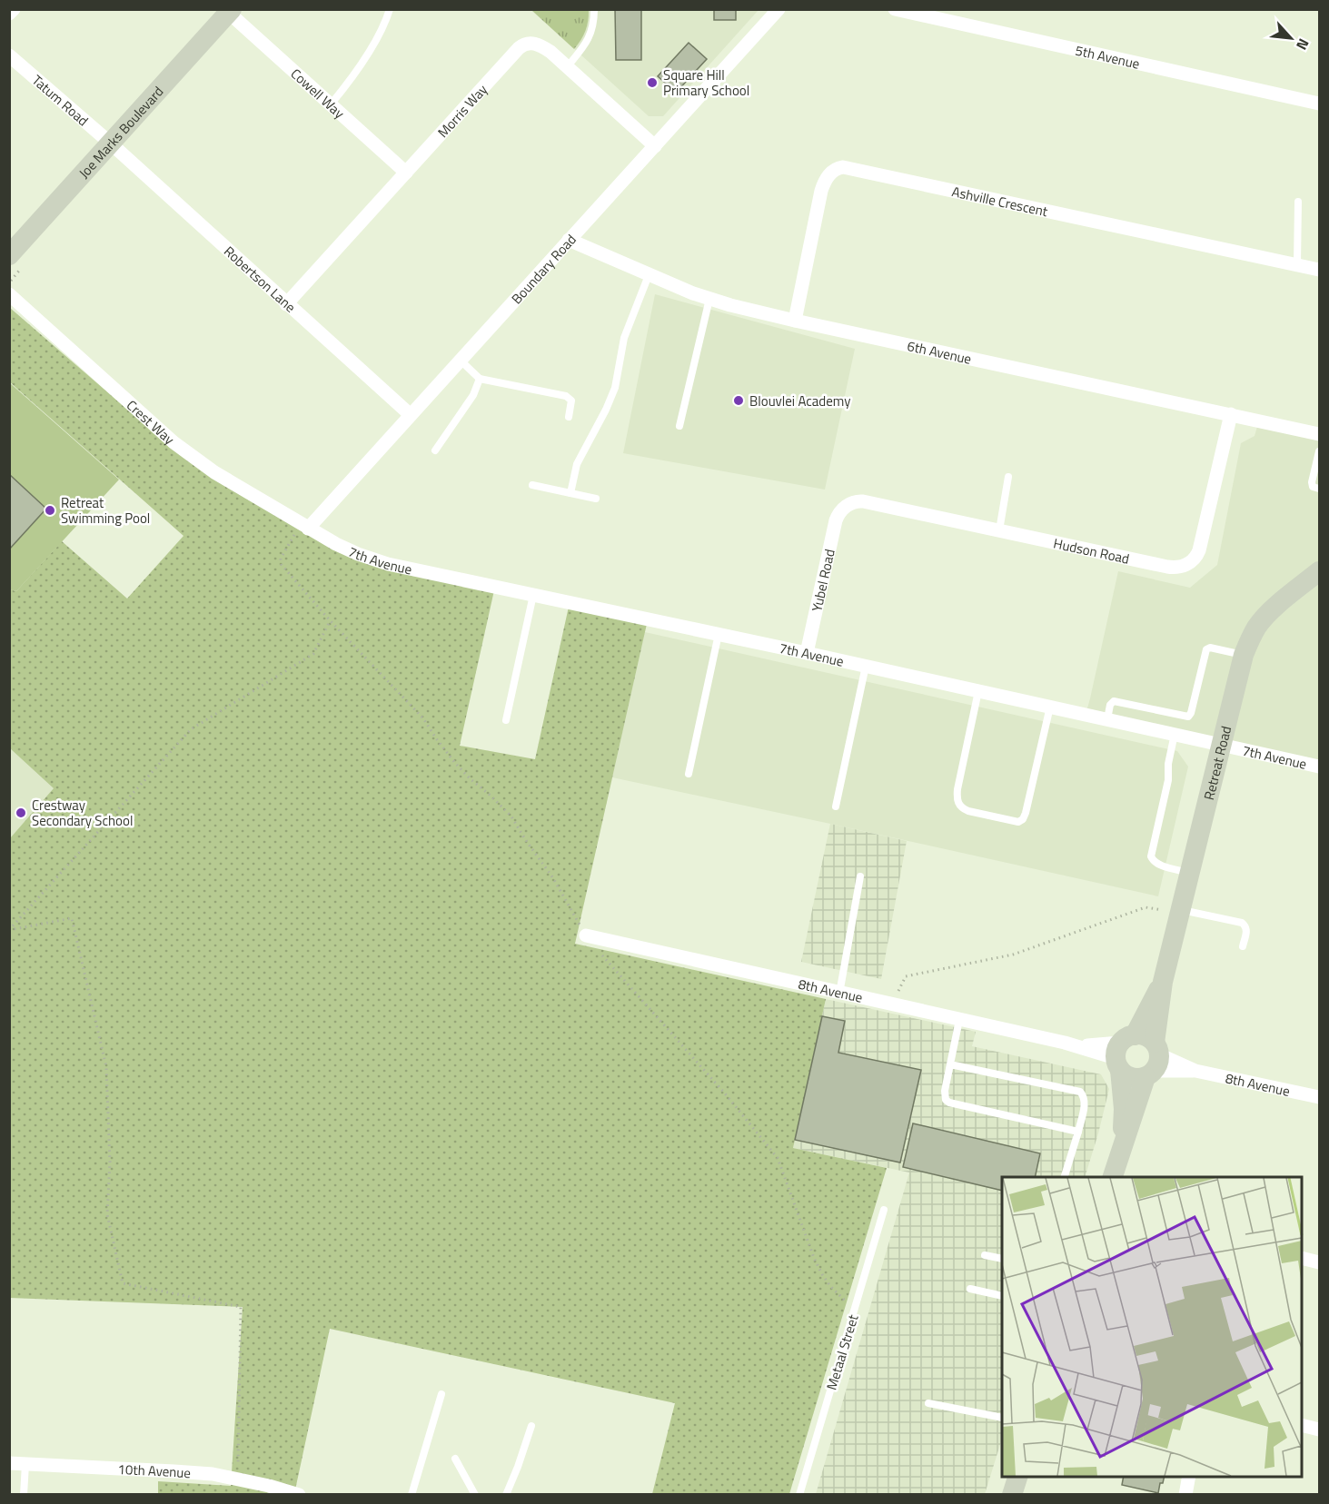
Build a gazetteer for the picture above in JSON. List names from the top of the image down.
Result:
{
  "streets": {
    "main road": ["Joe Marks Boulevard", "Retreat Road"],
    "street": [
      "5th Avenue",
      "Cowell Way",
      "Tatum Road",
      "Morris Way",
      "Ashville Crescent",
      "Boundary Road",
      "Robertson Lane",
      "6th Avenue",
      "Crest Way",
      "Hudson Road",
      "7th Avenue",
      "Yubel Road",
      "8th Avenue",
      "10th Avenue"
    ],
    "lane": ["Metaal Street"]
  },
  "crossings": [
    ["Cowell Way", "Morris Way"],
    ["Cowell Way", "Joe Marks Boulevard"],
    ["Tatum Road", "Joe Marks Boulevard"],
    ["Tatum Road", "Robertson Lane"],
    ["Morris Way", "Boundary Road"],
    ["Morris Way", "Robertson Lane"],
    ["Joe Marks Boulevard", "Robertson Lane"],
    ["Ashville Crescent", "6th Avenue"],
    ["Boundary Road", "Robertson Lane"],
    ["Boundary Road", "6th Avenue"],
    ["Boundary Road", "Crest Way"],
    ["Boundary Road", "7th Avenue"],
    ["6th Avenue", "Hudson Road"],
    ["Crest Way", "7th Avenue"],
    ["Hudson Road", "Yubel Road"],
    ["7th Avenue", "Yubel Road"],
    ["7th Avenue", "Retreat Road"],
    ["Retreat Road", "8th Avenue"]
  ],
  "places": [
    "Square Hill Primary School",
    "Blouvlei Academy",
    "Retreat Swimming Pool",
    "Crestway Secondary School"
  ],
  "north": "bottom right"
}
